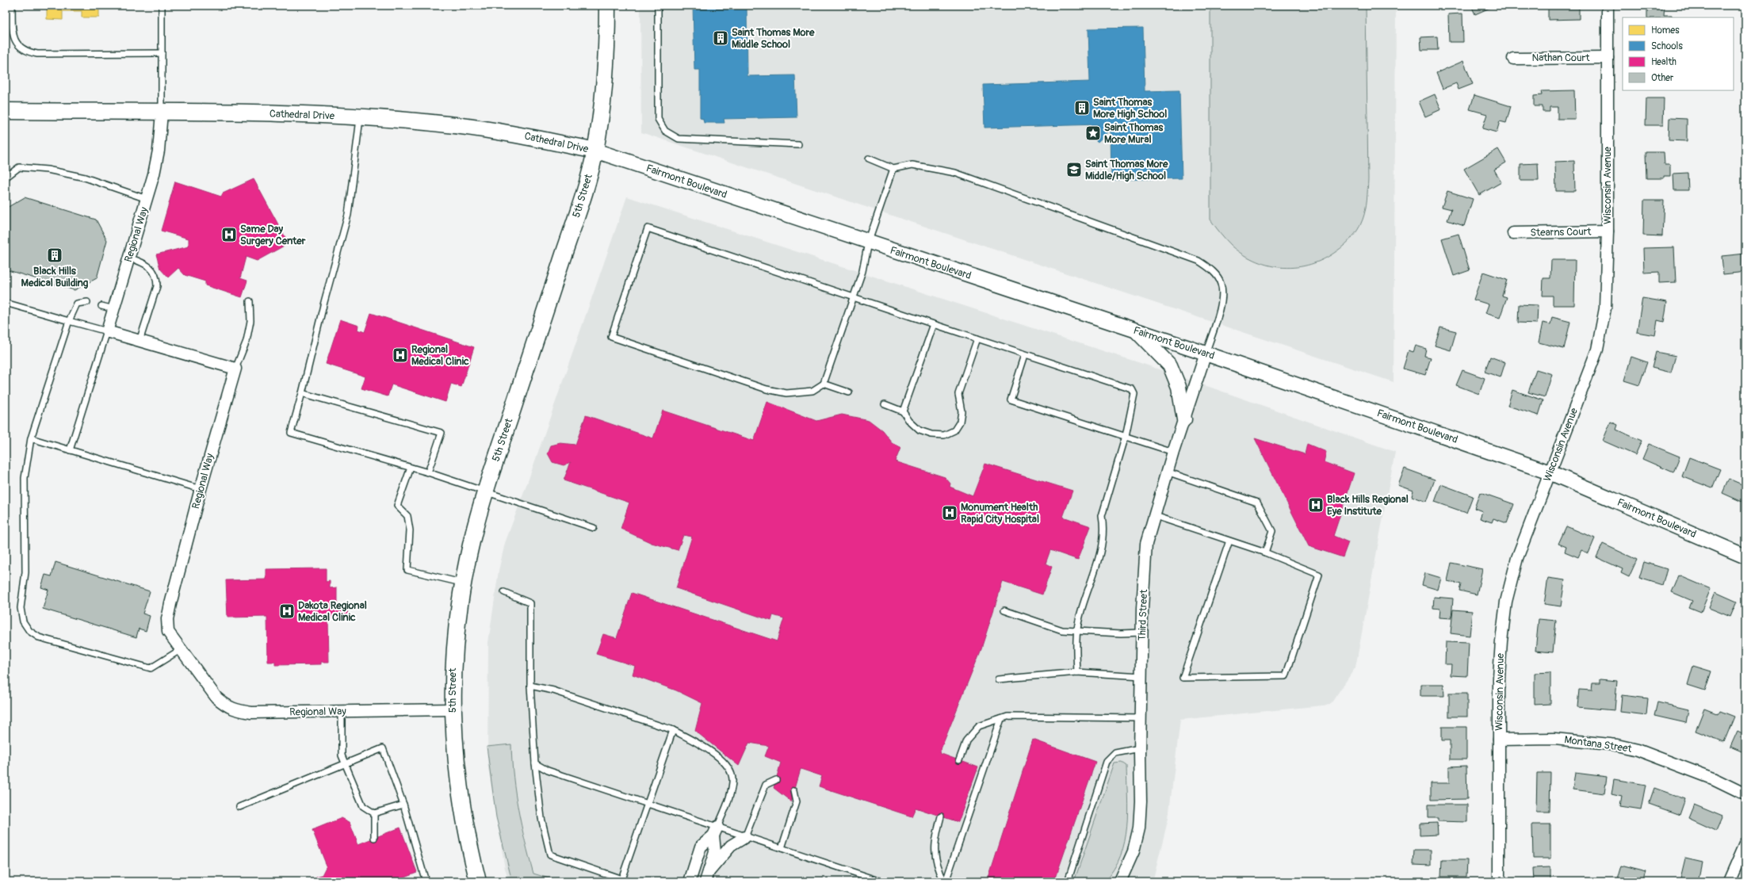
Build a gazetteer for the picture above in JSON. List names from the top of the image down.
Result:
{
  "streets": {
    "main road": ["Cathedral Drive", "5th Street"],
    "street": [
      "Nathan Court",
      "Fairmont Boulevard",
      "Wisconsin Avenue",
      "Stearns Court",
      "Regional Way",
      "Third Street",
      "Montana Street"
    ]
  },
  "crossings": [
    ["Nathan Court", "Wisconsin Avenue"],
    ["Cathedral Drive", "Fairmont Boulevard"],
    ["Cathedral Drive", "5th Street"],
    ["Cathedral Drive", "Regional Way"],
    ["Fairmont Boulevard", "Wisconsin Avenue"],
    ["Fairmont Boulevard", "5th Street"],
    ["Fairmont Boulevard", "Third Street"],
    ["Wisconsin Avenue", "Stearns Court"],
    ["Wisconsin Avenue", "Montana Street"],
    ["5th Street", "Regional Way"]
  ],
  "places": {
    "building": ["Saint Thomas More Middle School", "Saint Thomas More High School", "Black Hills Medical Building"],
    "place": ["Saint Thomas More Mural"],
    "school or university": ["Saint Thomas More Middle/High School"],
    "hospital": [
      "Same Day Surgery Center",
      "Regional Medical Clinic",
      "Black Hills Regional Eye Institute",
      "Monument Health Rapid City Hospital",
      "Dakota Regional Medical Clinic"
    ]
  },
  "legend": [
    "Homes",
    "Schools",
    "Health",
    "Other"
  ]
}
